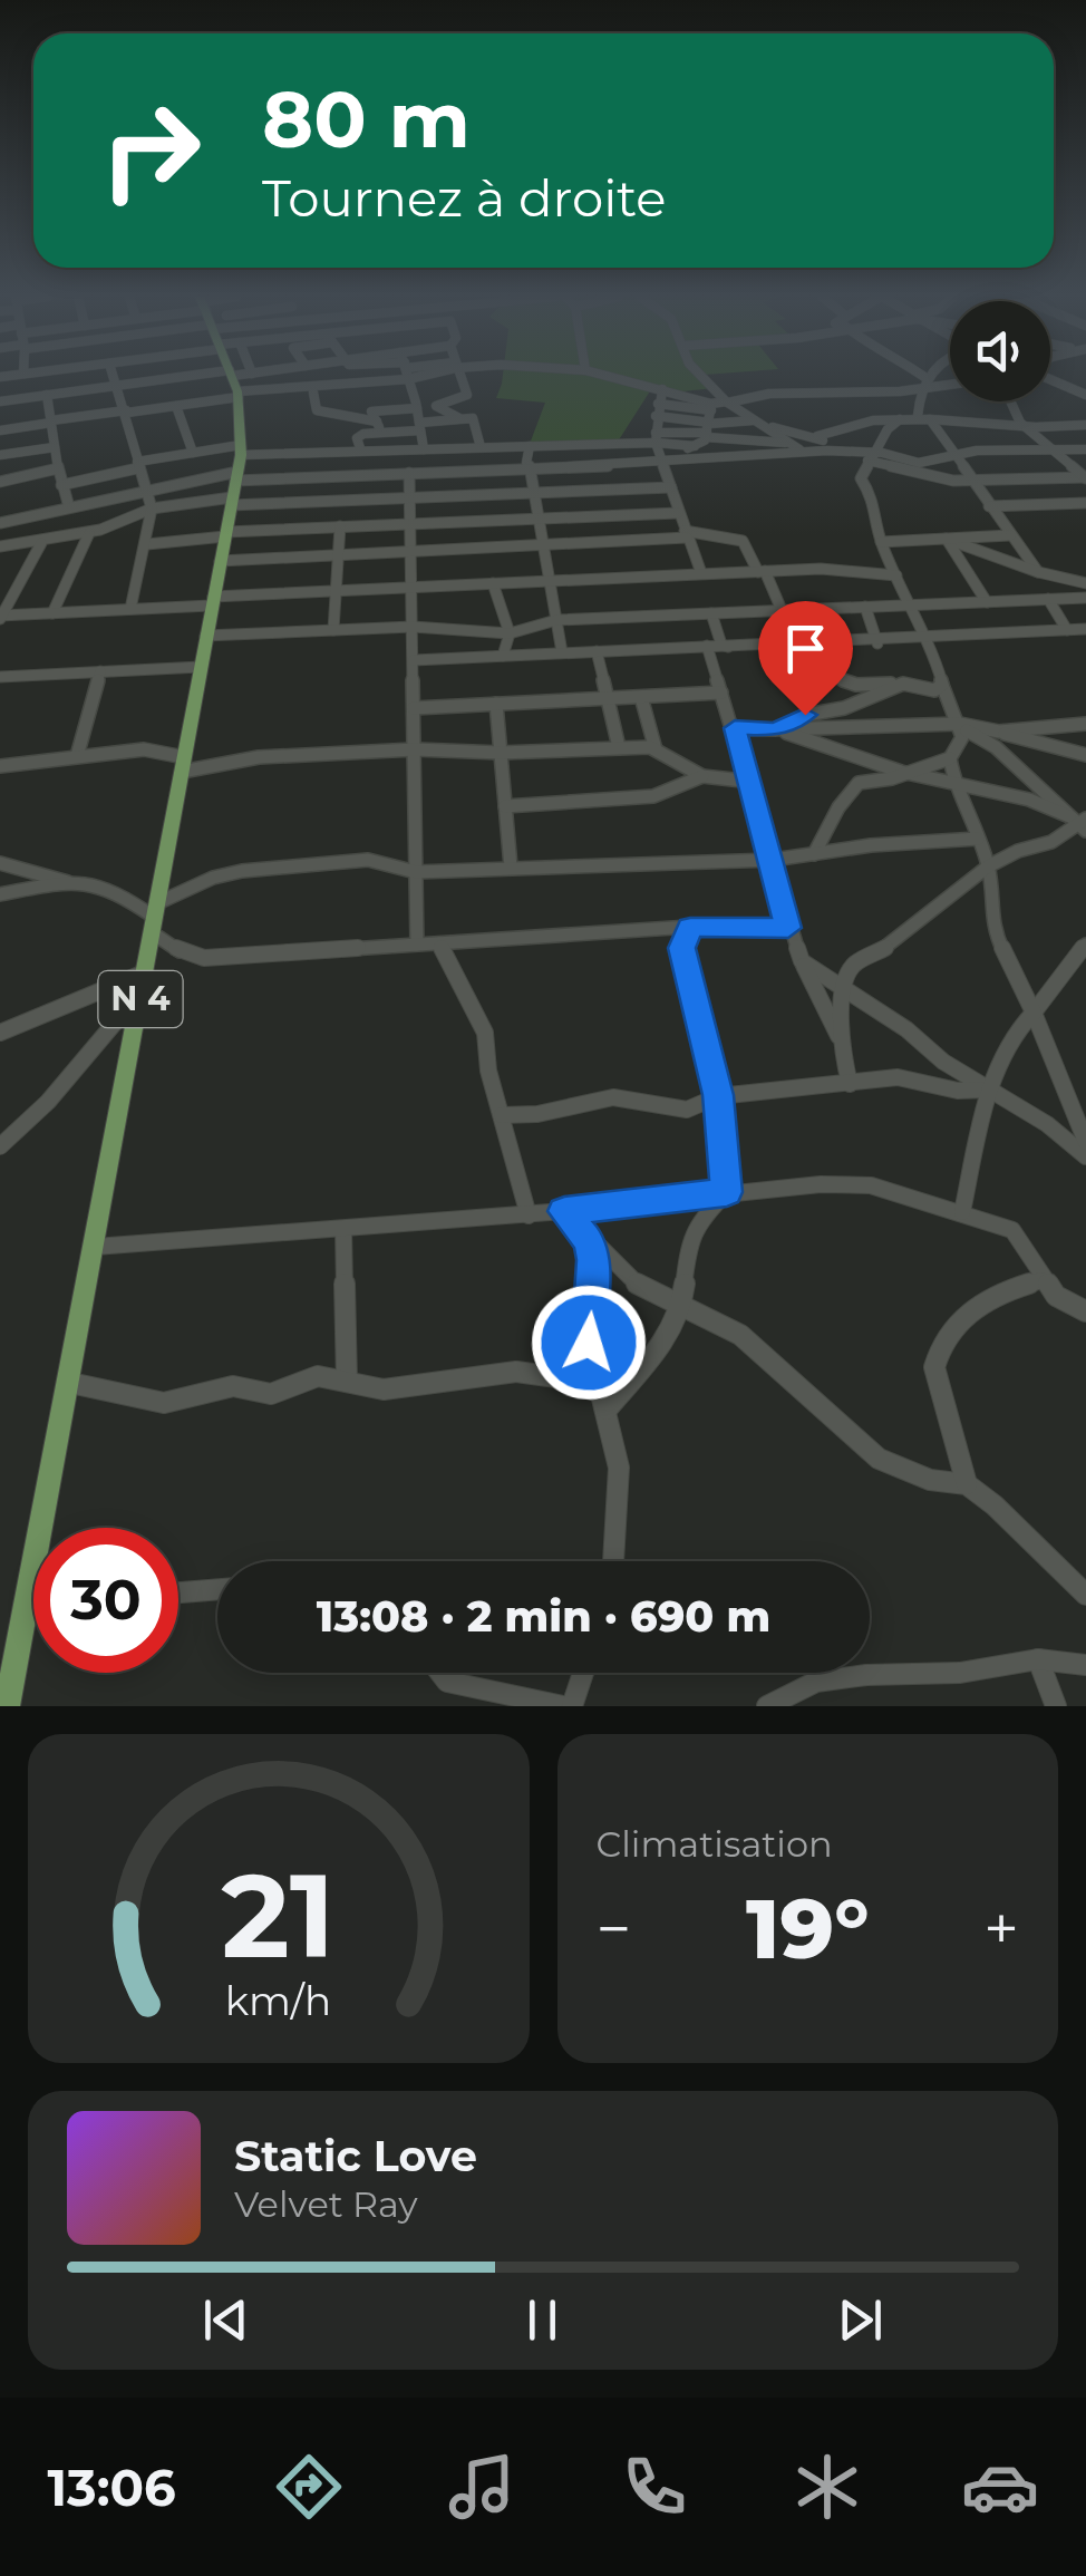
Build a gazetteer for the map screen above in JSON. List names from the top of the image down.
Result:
{
  "streets": {
    "main road": ["N 4"]
  },
  "page": {
    "turn": ["80 m", "Tournez à droite"],
    "limit": "30",
    "trip": "13:08 · 2 min · 690 m",
    "tile": "Climatisation",
    "heat": ["−", "19°", "+"],
    "song": ["Static Love", "Velvet Ray"],
    "tabs": "13:06",
    "gauge": ["21", "km/h"]
  }
}
